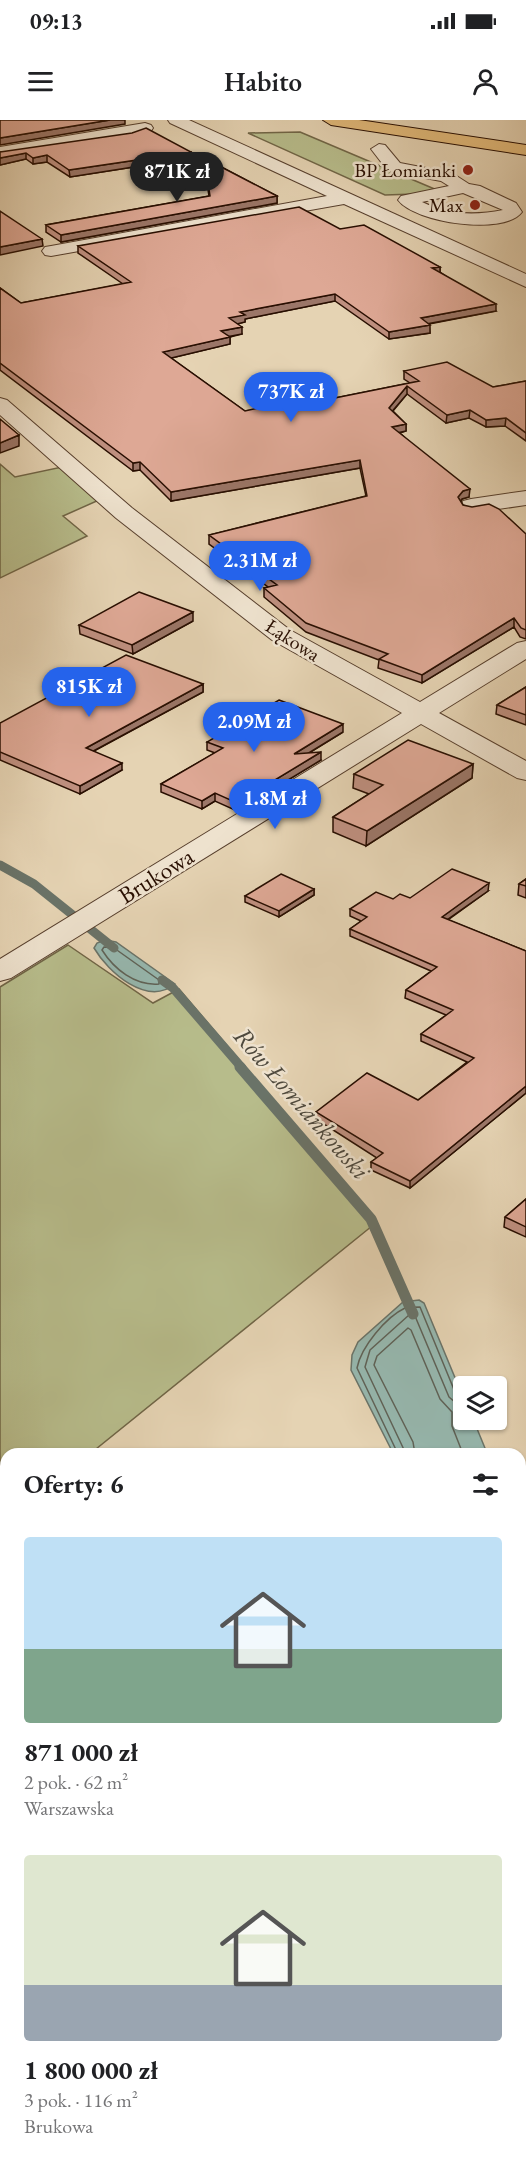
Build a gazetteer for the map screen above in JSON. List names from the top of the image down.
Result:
{
  "streets": {
    "street": ["Łąkowa", "Brukowa"]
  },
  "crossings": [
    ["Łąkowa", "Brukowa"]
  ],
  "water": ["Rów Łomiankowski"],
  "places": ["BP Łomianki", "Max"],
  "page": {
    "status": "09:13",
    "header": "Habito",
    "price": [
      "871K zł",
      "737K zł",
      "2.31M zł",
      "815K zł",
      "2.09M zł",
      "1.8M zł"
    ],
    "heading": "Oferty: 6",
    "list": [
      {
        "name": "871 000 zł",
        "note": "2 pok. · 62 m² · Warszawska"
      },
      {
        "name": "1 800 000 zł",
        "note": "3 pok. · 116 m² · Brukowa"
      }
    ]
  }
}
